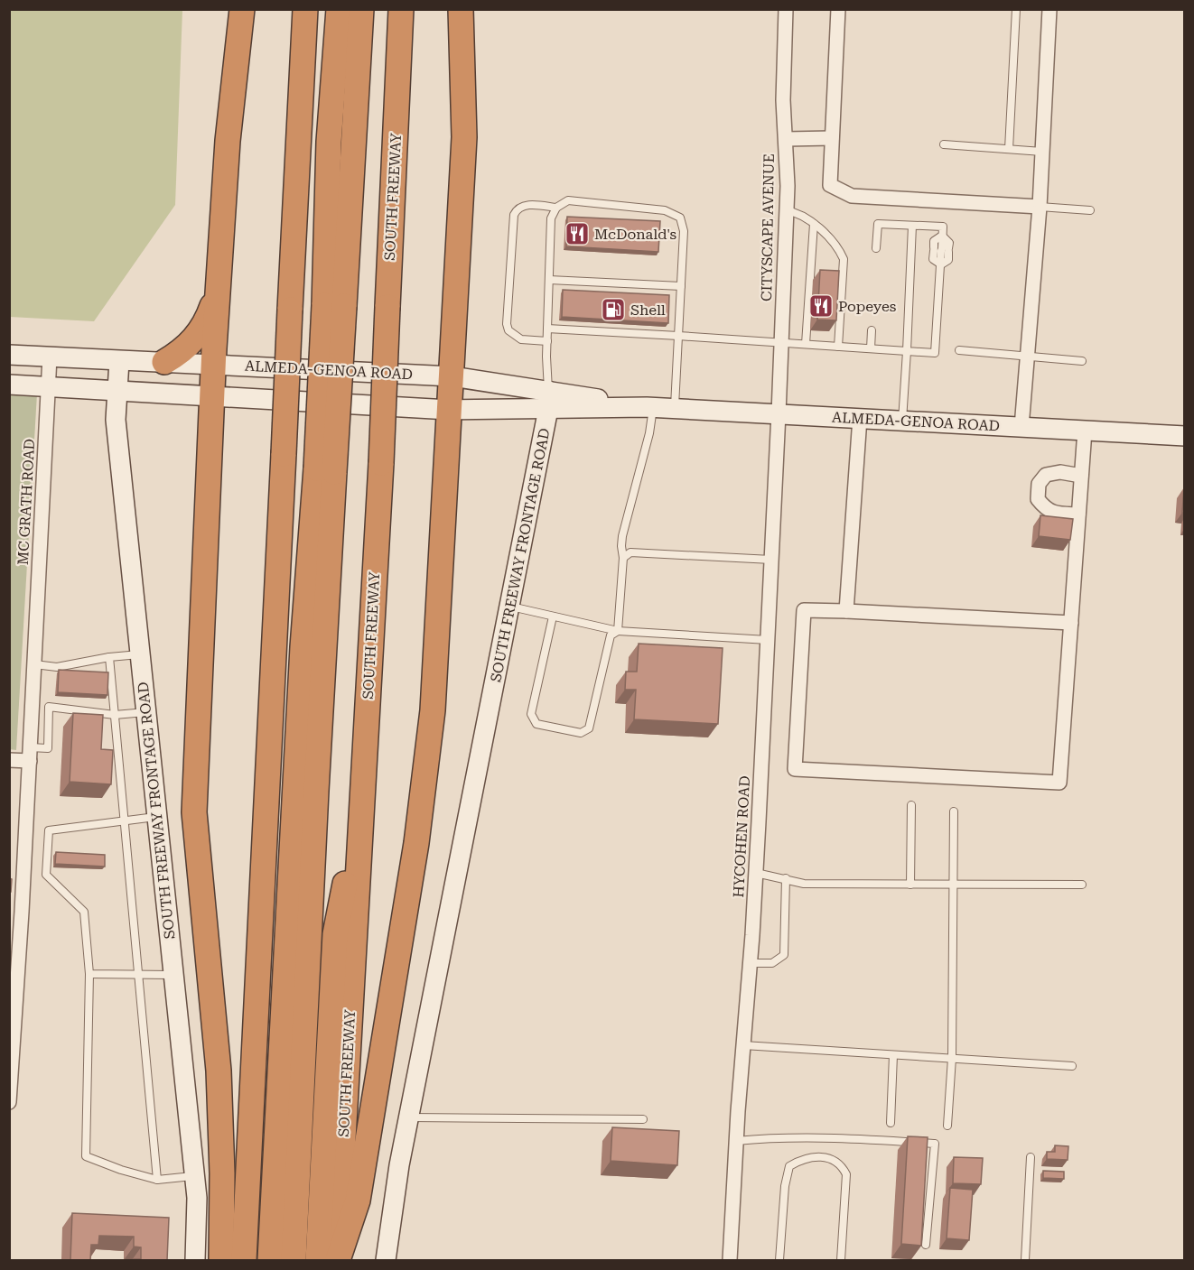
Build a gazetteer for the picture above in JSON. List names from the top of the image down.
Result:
{
  "streets": {
    "highway": ["SOUTH FREEWAY"],
    "main road": ["ALMEDA-GENOA ROAD", "SOUTH FREEWAY FRONTAGE ROAD"],
    "street": ["CITYSCAPE AVENUE", "MC GRATH ROAD", "HYCOHEN ROAD"]
  },
  "crossings": [
    ["CITYSCAPE AVENUE", "ALMEDA-GENOA ROAD"],
    ["CITYSCAPE AVENUE", "HYCOHEN ROAD"],
    ["ALMEDA-GENOA ROAD", "MC GRATH ROAD"],
    ["ALMEDA-GENOA ROAD", "SOUTH FREEWAY FRONTAGE ROAD"],
    ["ALMEDA-GENOA ROAD", "HYCOHEN ROAD"]
  ],
  "places": {
    "restaurant": ["McDonald's", "Popeyes"],
    "fuel station": ["Shell"]
  }
}
